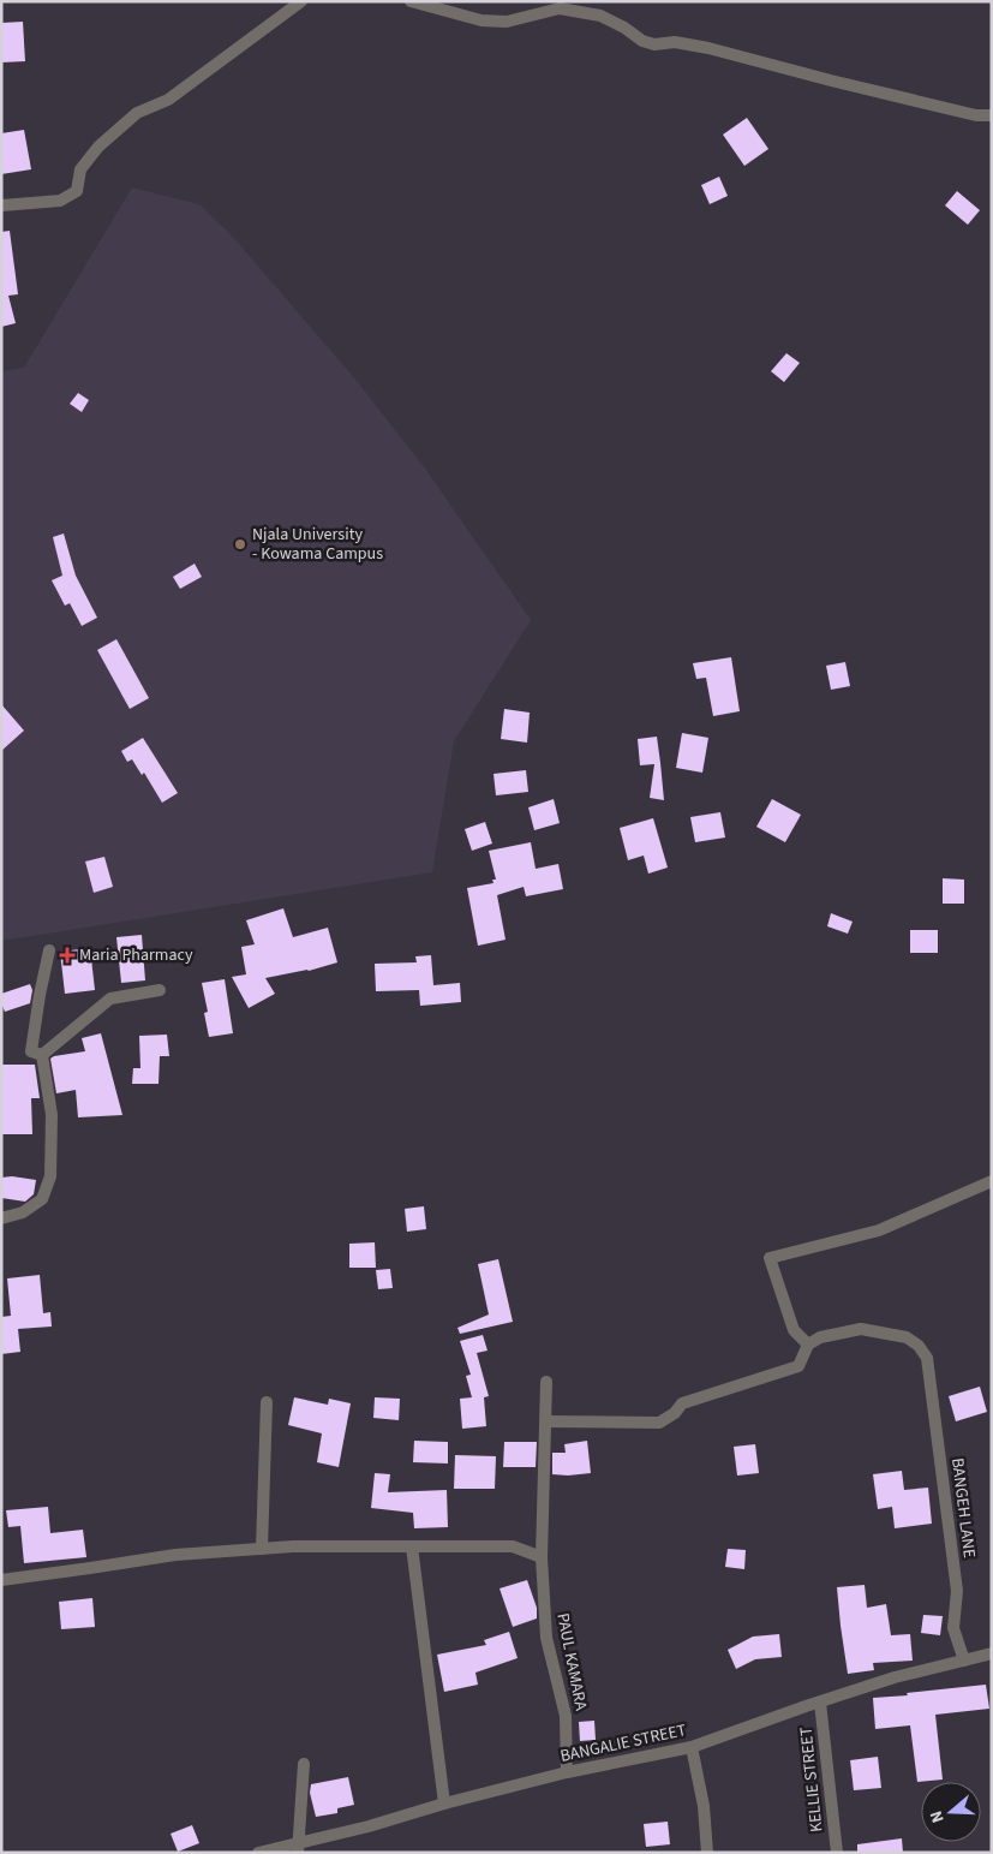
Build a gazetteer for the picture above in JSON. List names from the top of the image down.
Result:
{
  "streets": {
    "street": [
      "BANGEH LANE",
      "PAUL KAMARA",
      "BANGALIE STREET",
      "KELLIE STREET"
    ]
  },
  "crossings": [
    ["BANGEH LANE", "BANGALIE STREET"],
    ["PAUL KAMARA", "BANGALIE STREET"],
    ["BANGALIE STREET", "KELLIE STREET"]
  ],
  "places": {
    "other": ["Njala University - Kowama Campus"],
    "health": ["Maria Pharmacy"]
  },
  "north": "left"
}
